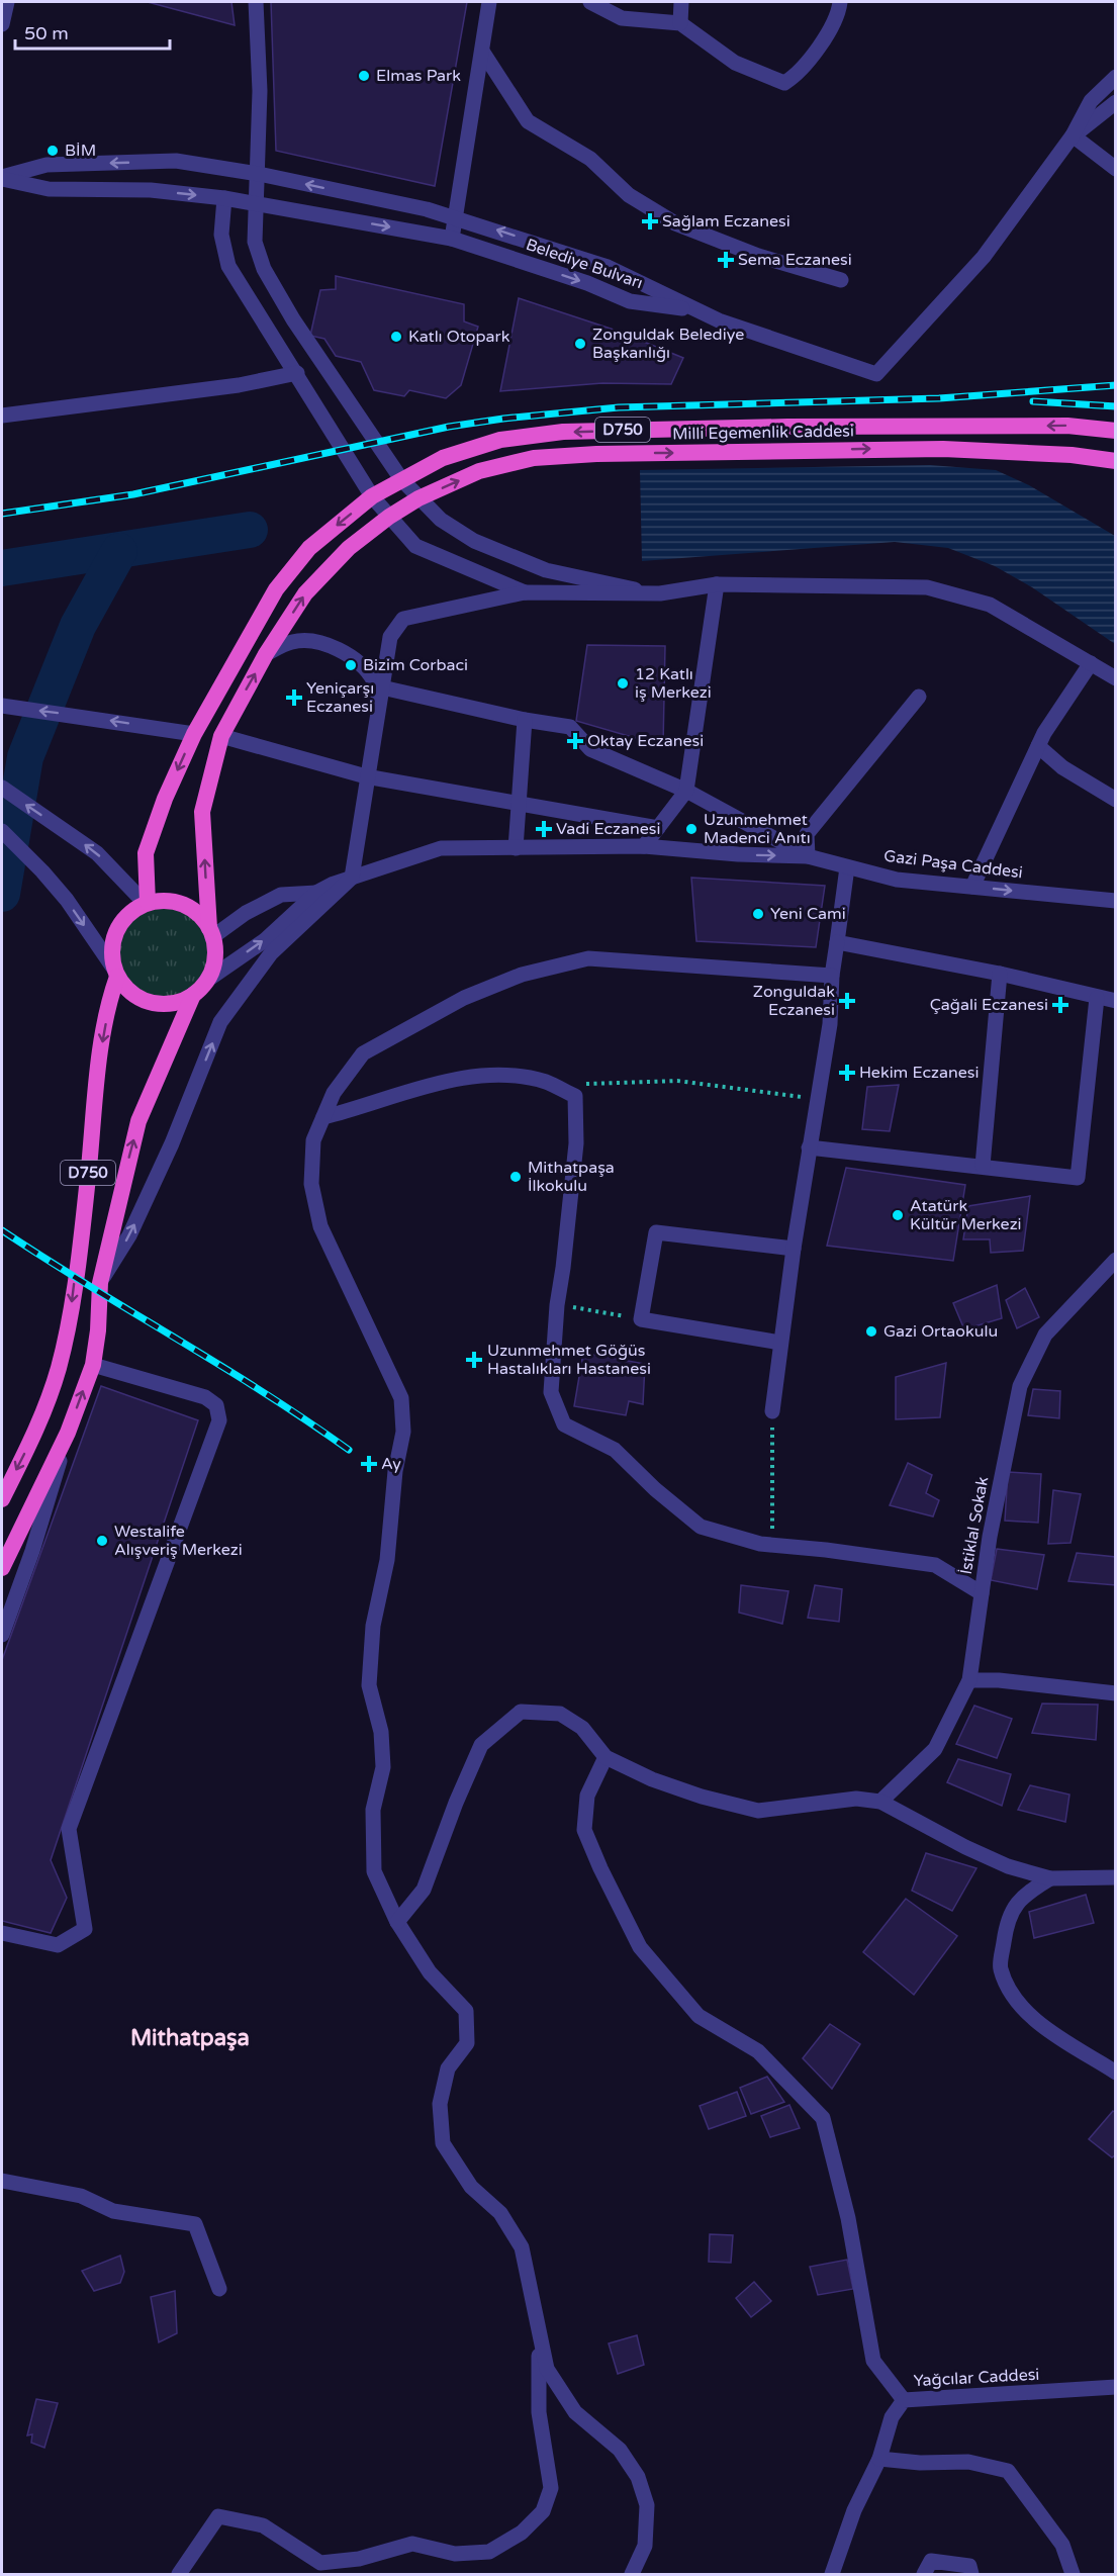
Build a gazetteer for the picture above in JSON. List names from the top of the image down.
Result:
{
  "streets": {
    "highway": ["D750", "Milli Egemenlik Caddesi"],
    "street": [
      "Belediye Bulvarı",
      "Gazi Paşa Caddesi",
      "İstiklal Sokak",
      "Yağcılar Caddesi"
    ]
  },
  "crossings": [
    ["D750", "Milli Egemenlik Caddesi"]
  ],
  "districts": ["Mithatpaşa"],
  "places": {
    "other": [
      "Elmas Park",
      "BİM",
      "Katlı Otopark",
      "Zonguldak Belediye Başkanlığı",
      "Bizim Corbaci",
      "12 Katlı iş Merkezi",
      "Uzunmehmet Madenci Anıtı",
      "Yeni Cami",
      "Mithatpaşa İlkokulu",
      "Atatürk Kültür Merkezi",
      "Gazi Ortaokulu",
      "Westalife Alışveriş Merkezi"
    ],
    "health": [
      "Sağlam Eczanesi",
      "Sema Eczanesi",
      "Yeniçarşı Eczanesi",
      "Oktay Eczanesi",
      "Vadi Eczanesi",
      "Zonguldak Eczanesi",
      "Çağali Eczanesi",
      "Hekim Eczanesi",
      "Uzunmehmet Göğüs Hastalıkları Hastanesi",
      "Ay"
    ]
  },
  "scale_bar": "50 m"
}
